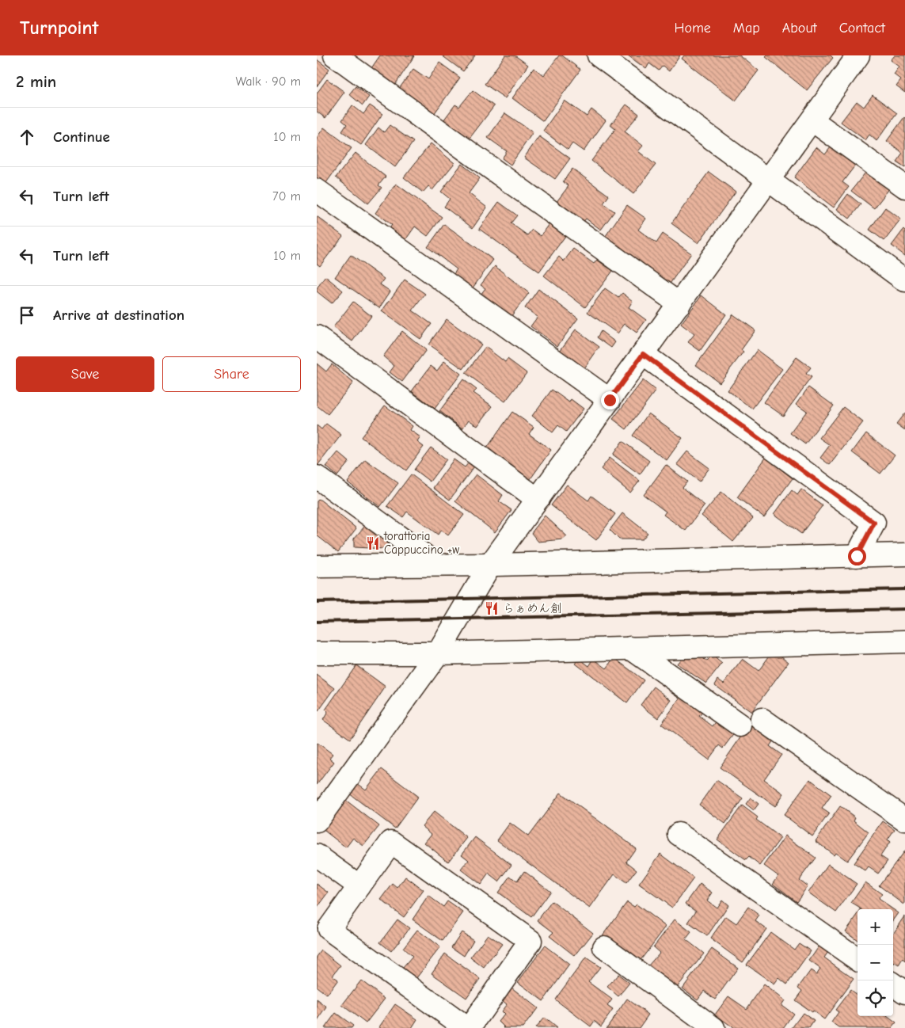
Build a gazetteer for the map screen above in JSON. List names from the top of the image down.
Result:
{
  "places": {
    "restaurant": ["torattoria Cappuccino +w", "らぁめん創"]
  },
  "page": {
    "header": "Turnpoint",
    "nav": [
      "Home",
      "Map",
      "About",
      "Contact"
    ],
    "heading": ["2 min", "Walk · 90 m"],
    "list": [
      ["Continue", "10 m"],
      ["Turn left", "70 m"],
      ["Turn left", "10 m"],
      "Arrive at destination"
    ],
    "buttons": ["Save", "Share"],
    "map_buttons": ["+", "−"]
  }
}
